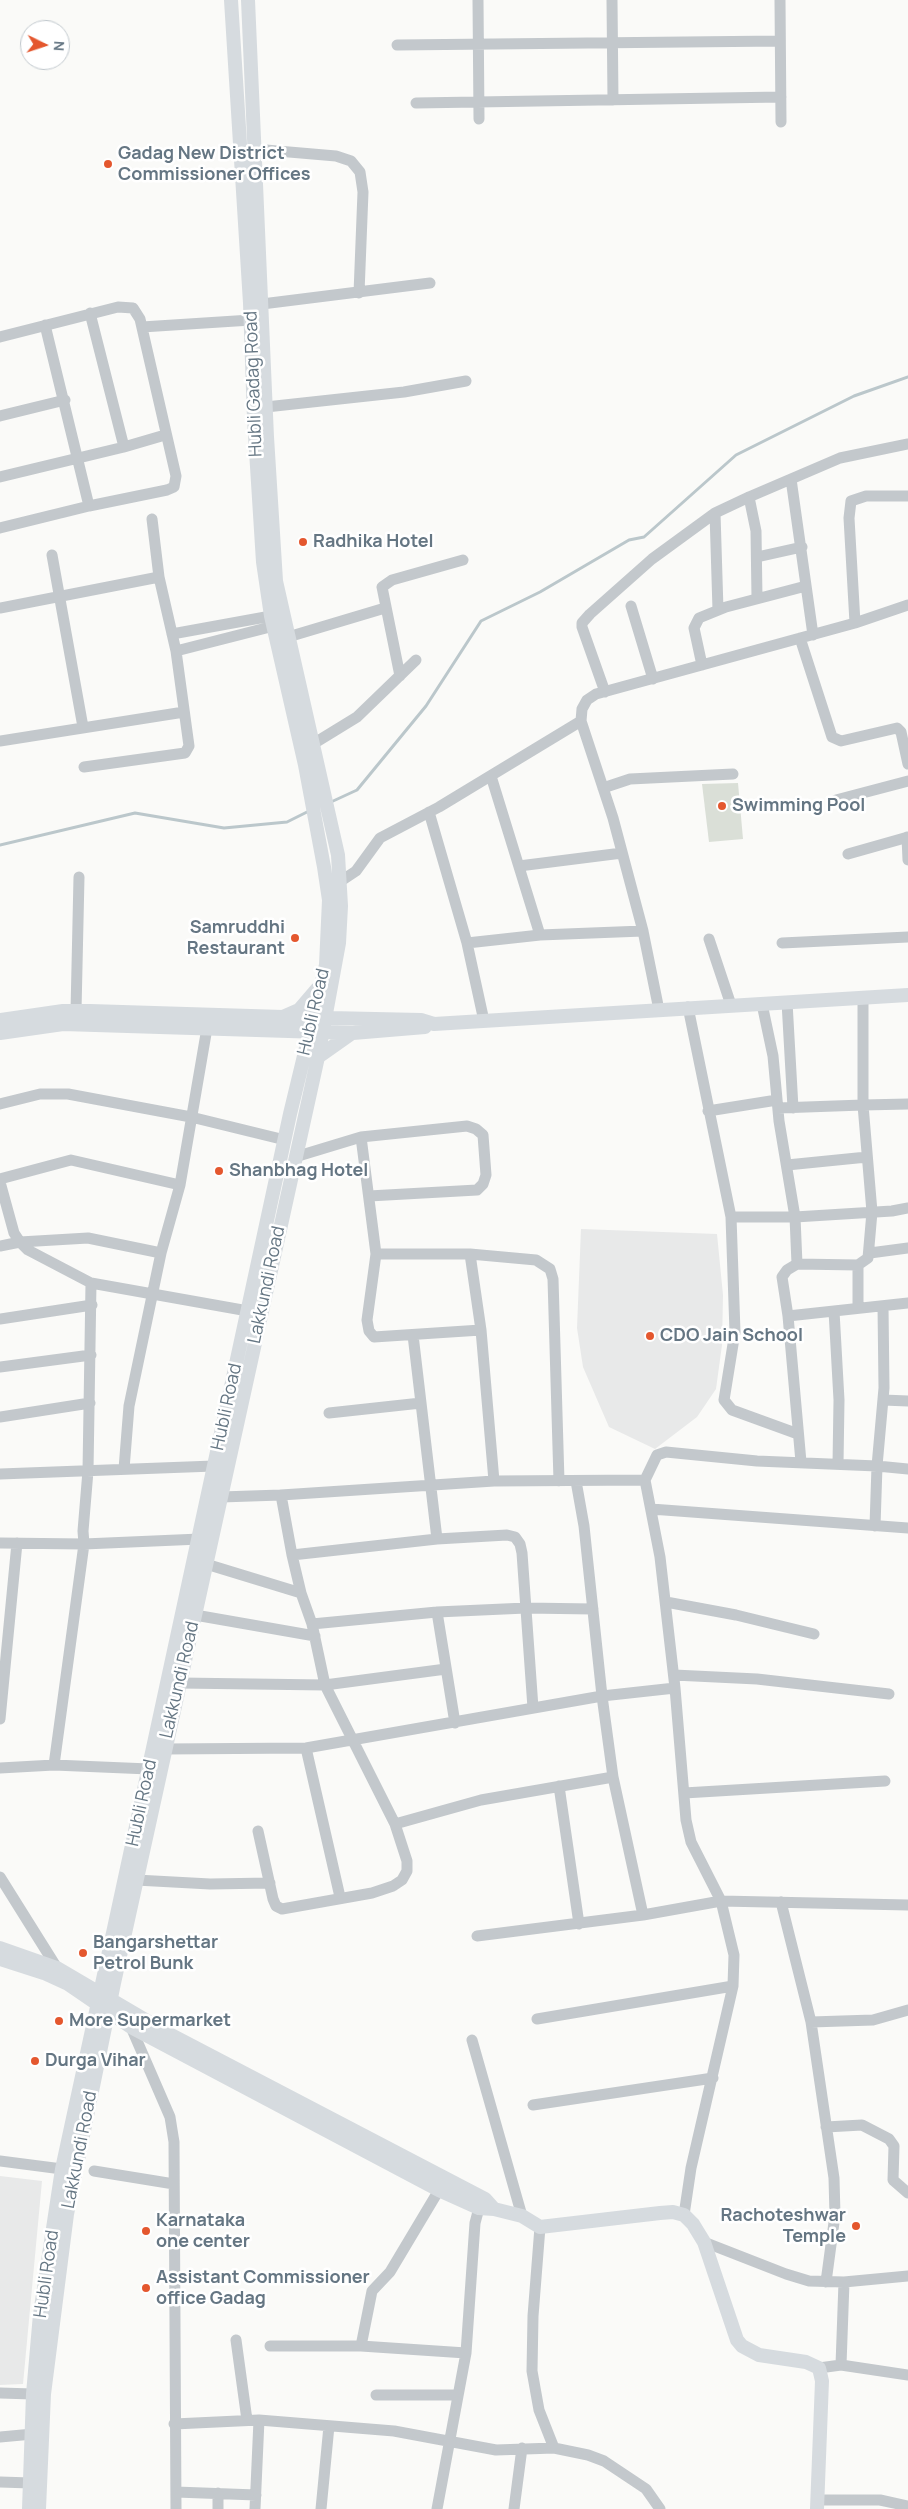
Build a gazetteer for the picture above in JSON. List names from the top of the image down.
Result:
{
  "streets": {
    "main road": ["Hubli Gadag Road", "Hubli Road", "Lakkundi Road"]
  },
  "crossings": [
    ["Hubli Gadag Road", "Hubli Road"],
    ["Hubli Road", "Lakkundi Road"]
  ],
  "places": [
    "Gadag New District Commissioner Offices",
    "Radhika Hotel",
    "Swimming Pool",
    "Samruddhi Restaurant",
    "Shanbhag Hotel",
    "CDO Jain School",
    "Bangarshettar Petrol Bunk",
    "More Supermarket",
    "Durga Vihar",
    "Rachoteshwar Temple",
    "Karnataka one center",
    "Assistant Commissioner office Gadag"
  ],
  "north": "right"
}
